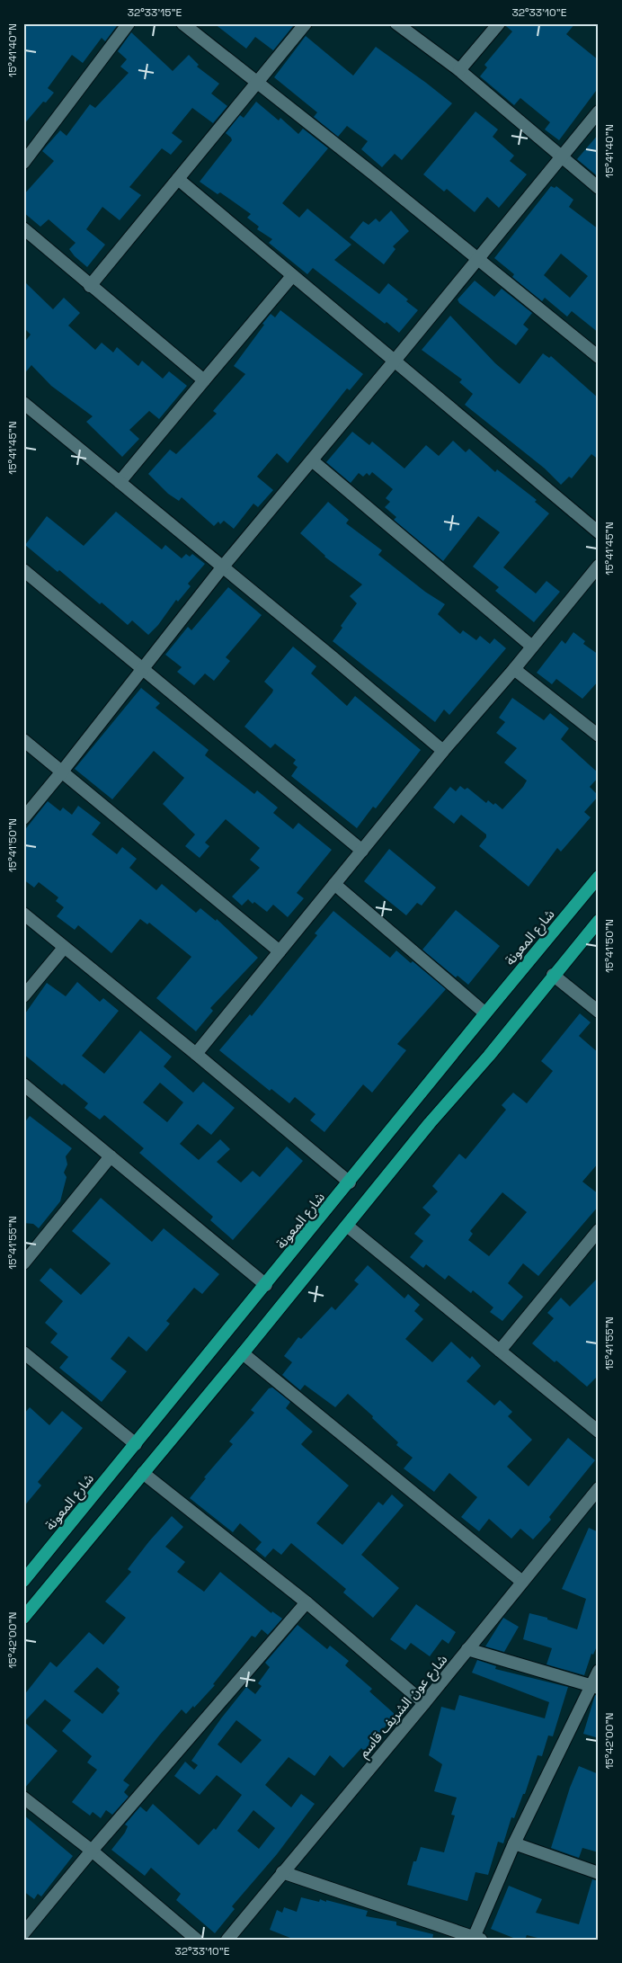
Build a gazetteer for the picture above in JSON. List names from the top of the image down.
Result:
{
  "streets": {
    "highway": ["شارع المعونة"],
    "street": ["شارع عون الشريف قاسم"]
  },
  "coordinates": [
    "32°33'15\"E",
    "32°33'10\"E",
    "15°41'40\"N",
    "15°41'45\"N",
    "15°41'50\"N",
    "15°41'55\"N",
    "15°42'00\"N"
  ]
}
